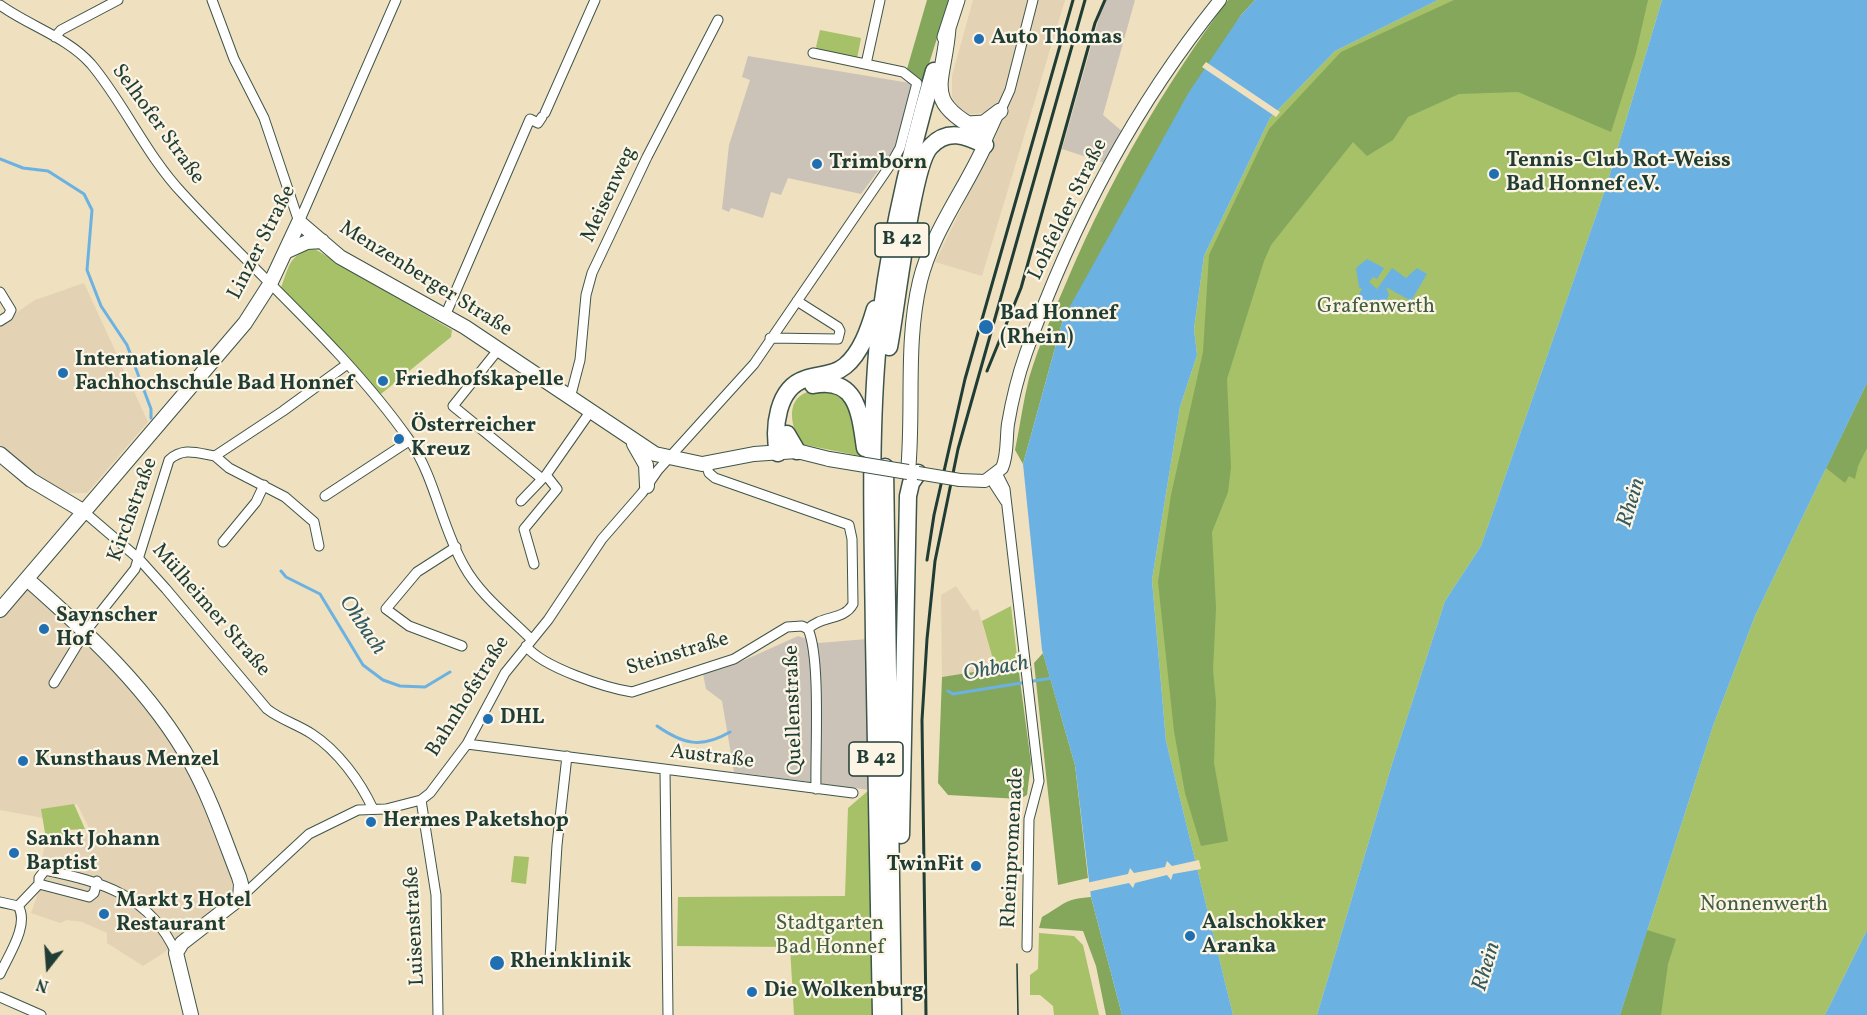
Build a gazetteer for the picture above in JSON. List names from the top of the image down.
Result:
{
  "streets": {
    "highway": ["B 42"],
    "main road": [
      "Linzer Straße",
      "Menzenberger Straße",
      "Mülheimer Straße",
      "Bahnhofstraße"
    ],
    "street": [
      "Selhofer Straße",
      "Meisenweg",
      "Lohfelder Straße",
      "Kirchstraße",
      "Steinstraße",
      "Quellenstraße",
      "Austraße",
      "Rheinpromenade",
      "Luisenstraße"
    ]
  },
  "crossings": [
    ["Selhofer Straße", "Linzer Straße"],
    ["Selhofer Straße", "Steinstraße"],
    ["Meisenweg", "Menzenberger Straße"],
    ["Lohfelder Straße", "Rheinpromenade"],
    ["Linzer Straße", "Menzenberger Straße"],
    ["Linzer Straße", "Mülheimer Straße"],
    ["Menzenberger Straße", "Bahnhofstraße"],
    ["Kirchstraße", "Mülheimer Straße"],
    ["Mülheimer Straße", "Bahnhofstraße"],
    ["Steinstraße", "Bahnhofstraße"],
    ["Steinstraße", "Quellenstraße"],
    ["Bahnhofstraße", "Austraße"],
    ["Bahnhofstraße", "Luisenstraße"],
    ["Quellenstraße", "Austraße"]
  ],
  "water": ["Rhein", "Ohbach"],
  "parks": ["Grafenwerth", "Nonnenwerth", "Stadtgarten Bad Honnef"],
  "places": [
    "Auto Thomas",
    "Trimborn",
    "Tennis-Club Rot-Weiss Bad Honnef e.V.",
    "Bad Honnef (Rhein)",
    "Internationale Fachhochschule Bad Honnef",
    "Friedhofskapelle",
    "Österreicher Kreuz",
    "Saynscher Hof",
    "DHL",
    "Kunsthaus Menzel",
    "Hermes Paketshop",
    "Sankt Johann Baptist",
    "TwinFit",
    "Markt 3 Hotel Restaurant",
    "Aalschokker Aranka",
    "Rheinklinik",
    "Die Wolkenburg"
  ],
  "north": "bottom"
}
